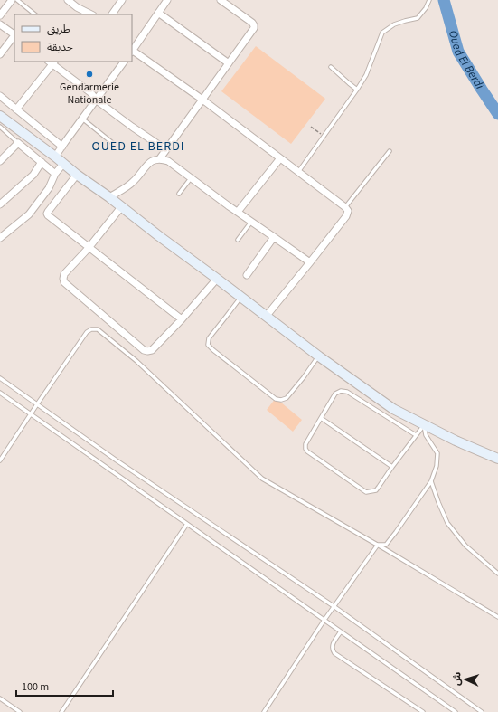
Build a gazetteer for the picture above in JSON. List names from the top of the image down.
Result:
{
  "districts": ["OUED EL BERDI"],
  "water": ["Oued El Berdi"],
  "places": ["Gendarmerie Nationale"],
  "legend": ["طريق", "حديقة"],
  "scale_bar": "100 m",
  "north": "left"
}
